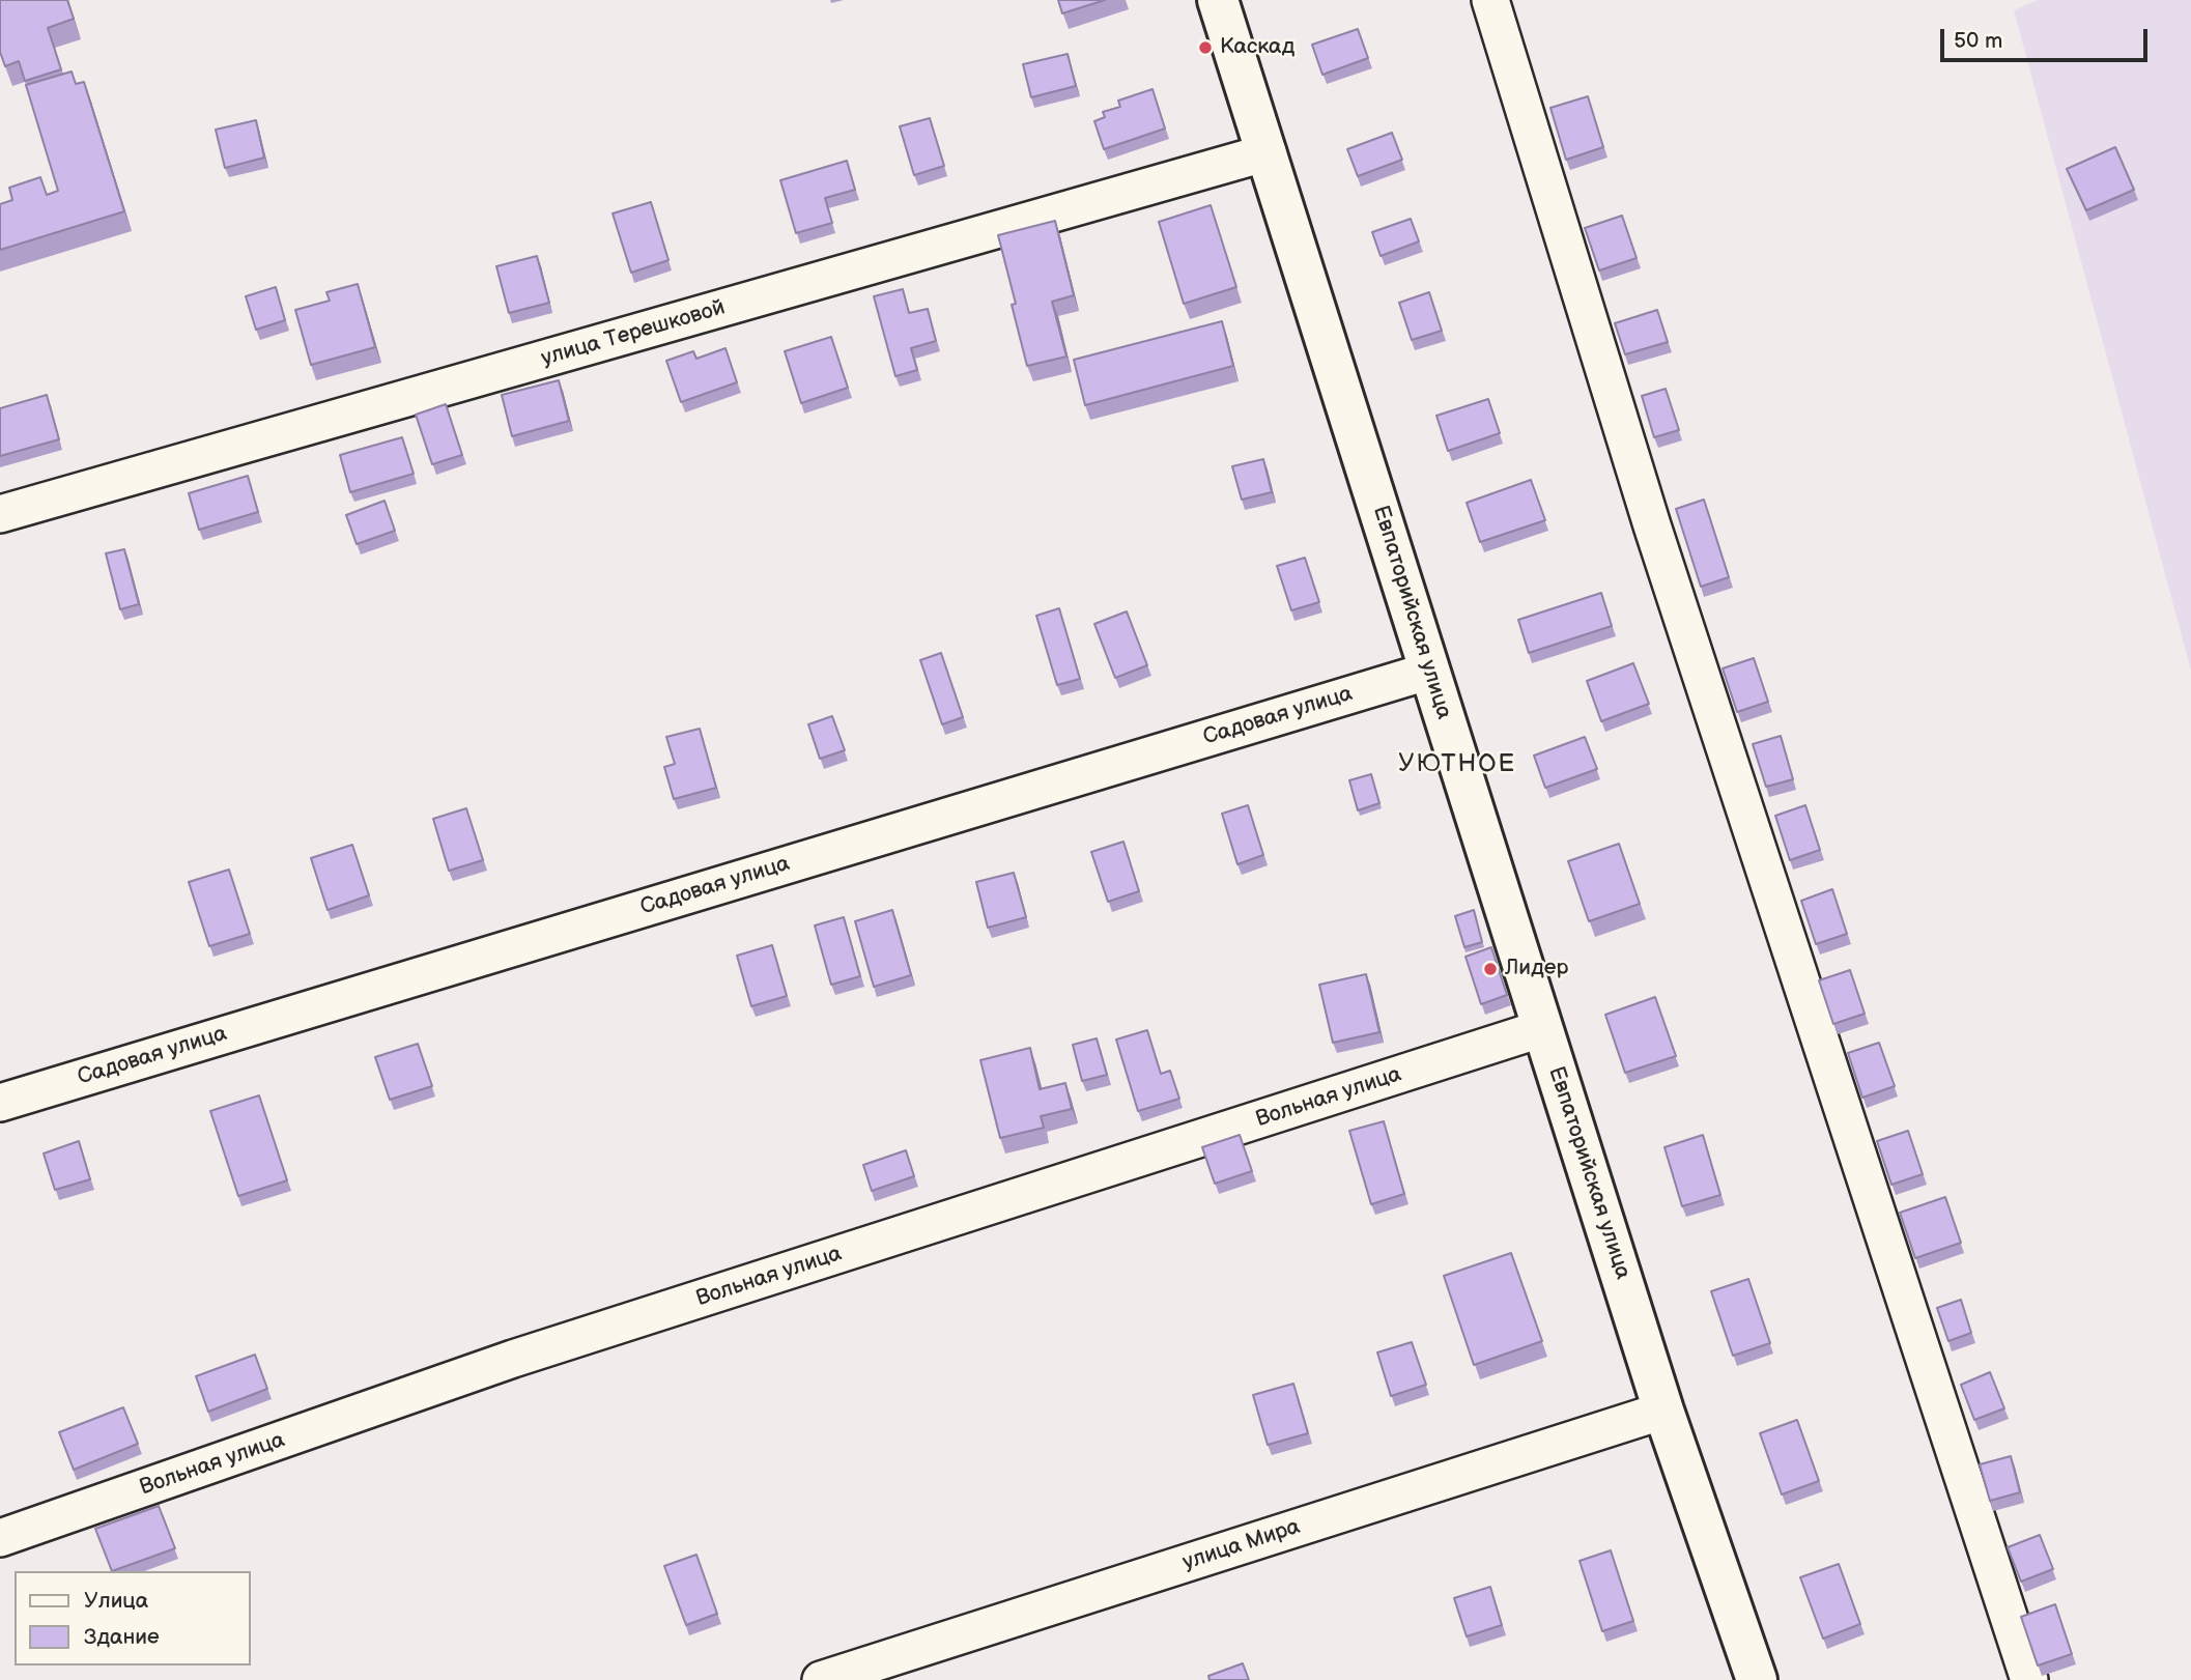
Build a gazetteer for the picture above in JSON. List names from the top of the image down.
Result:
{
  "streets": {
    "main road": ["Евпаторийская улица"],
    "street": [
      "улица Терешковой",
      "Садовая улица",
      "Вольная улица",
      "улица Мира"
    ]
  },
  "crossings": [
    ["улица Терешковой", "Евпаторийская улица"],
    ["Евпаторийская улица", "Садовая улица"],
    ["Евпаторийская улица", "Вольная улица"],
    ["Евпаторийская улица", "улица Мира"]
  ],
  "districts": ["УЮТНОЕ"],
  "places": ["Каскад", "Лидер"],
  "legend": ["Улица", "Здание"],
  "scale_bar": "50 m"
}
